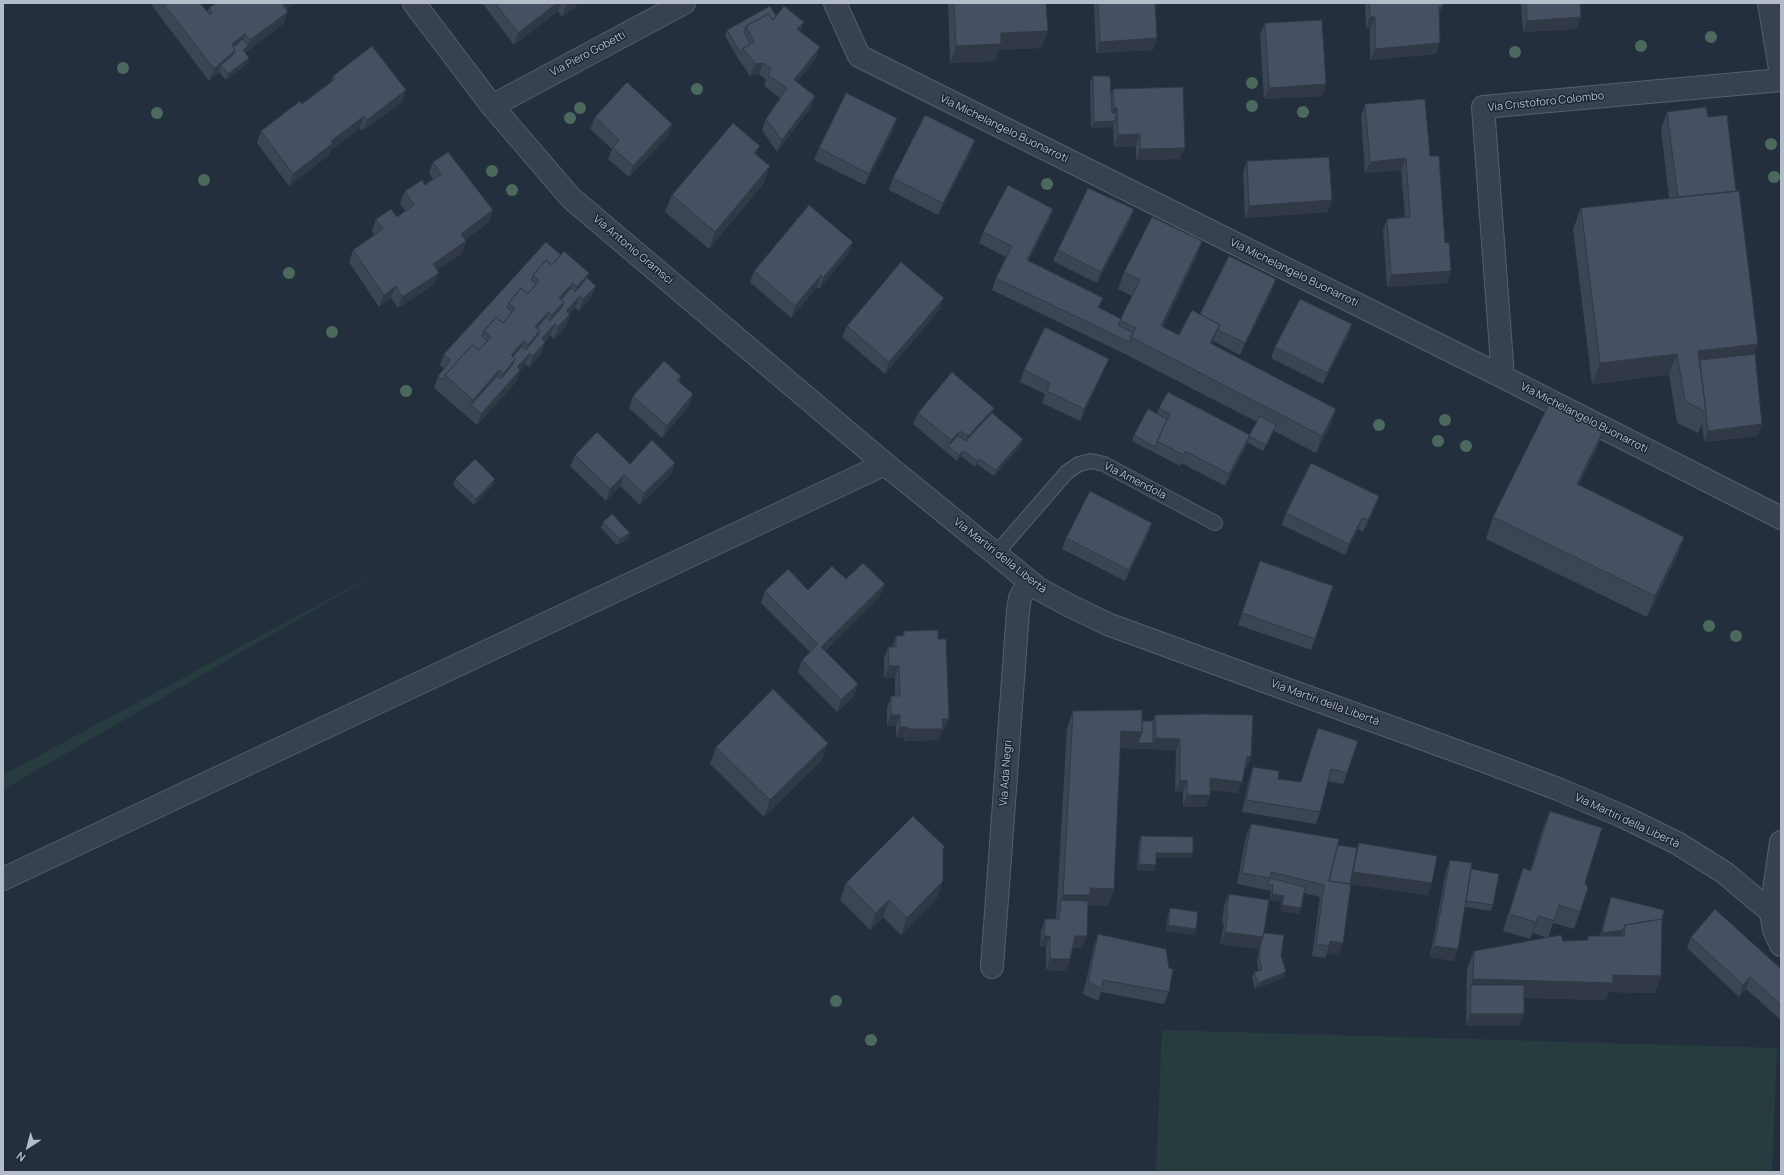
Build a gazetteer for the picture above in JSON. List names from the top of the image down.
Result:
{
  "streets": {
    "street": [
      "Via Piero Gobetti",
      "Via Cristoforo Colombo",
      "Via Michelangelo Buonarroti",
      "Via Antonio Gramsci",
      "Via Martiri della Libertà",
      "Via Ada Negri"
    ],
    "lane": ["Via Amendola"]
  },
  "crossings": [
    ["Via Piero Gobetti", "Via Antonio Gramsci"],
    ["Via Cristoforo Colombo", "Via Michelangelo Buonarroti"],
    ["Via Antonio Gramsci", "Via Martiri della Libertà"],
    ["Via Amendola", "Via Martiri della Libertà"],
    ["Via Martiri della Libertà", "Via Ada Negri"]
  ],
  "north": "bottom left"
}
